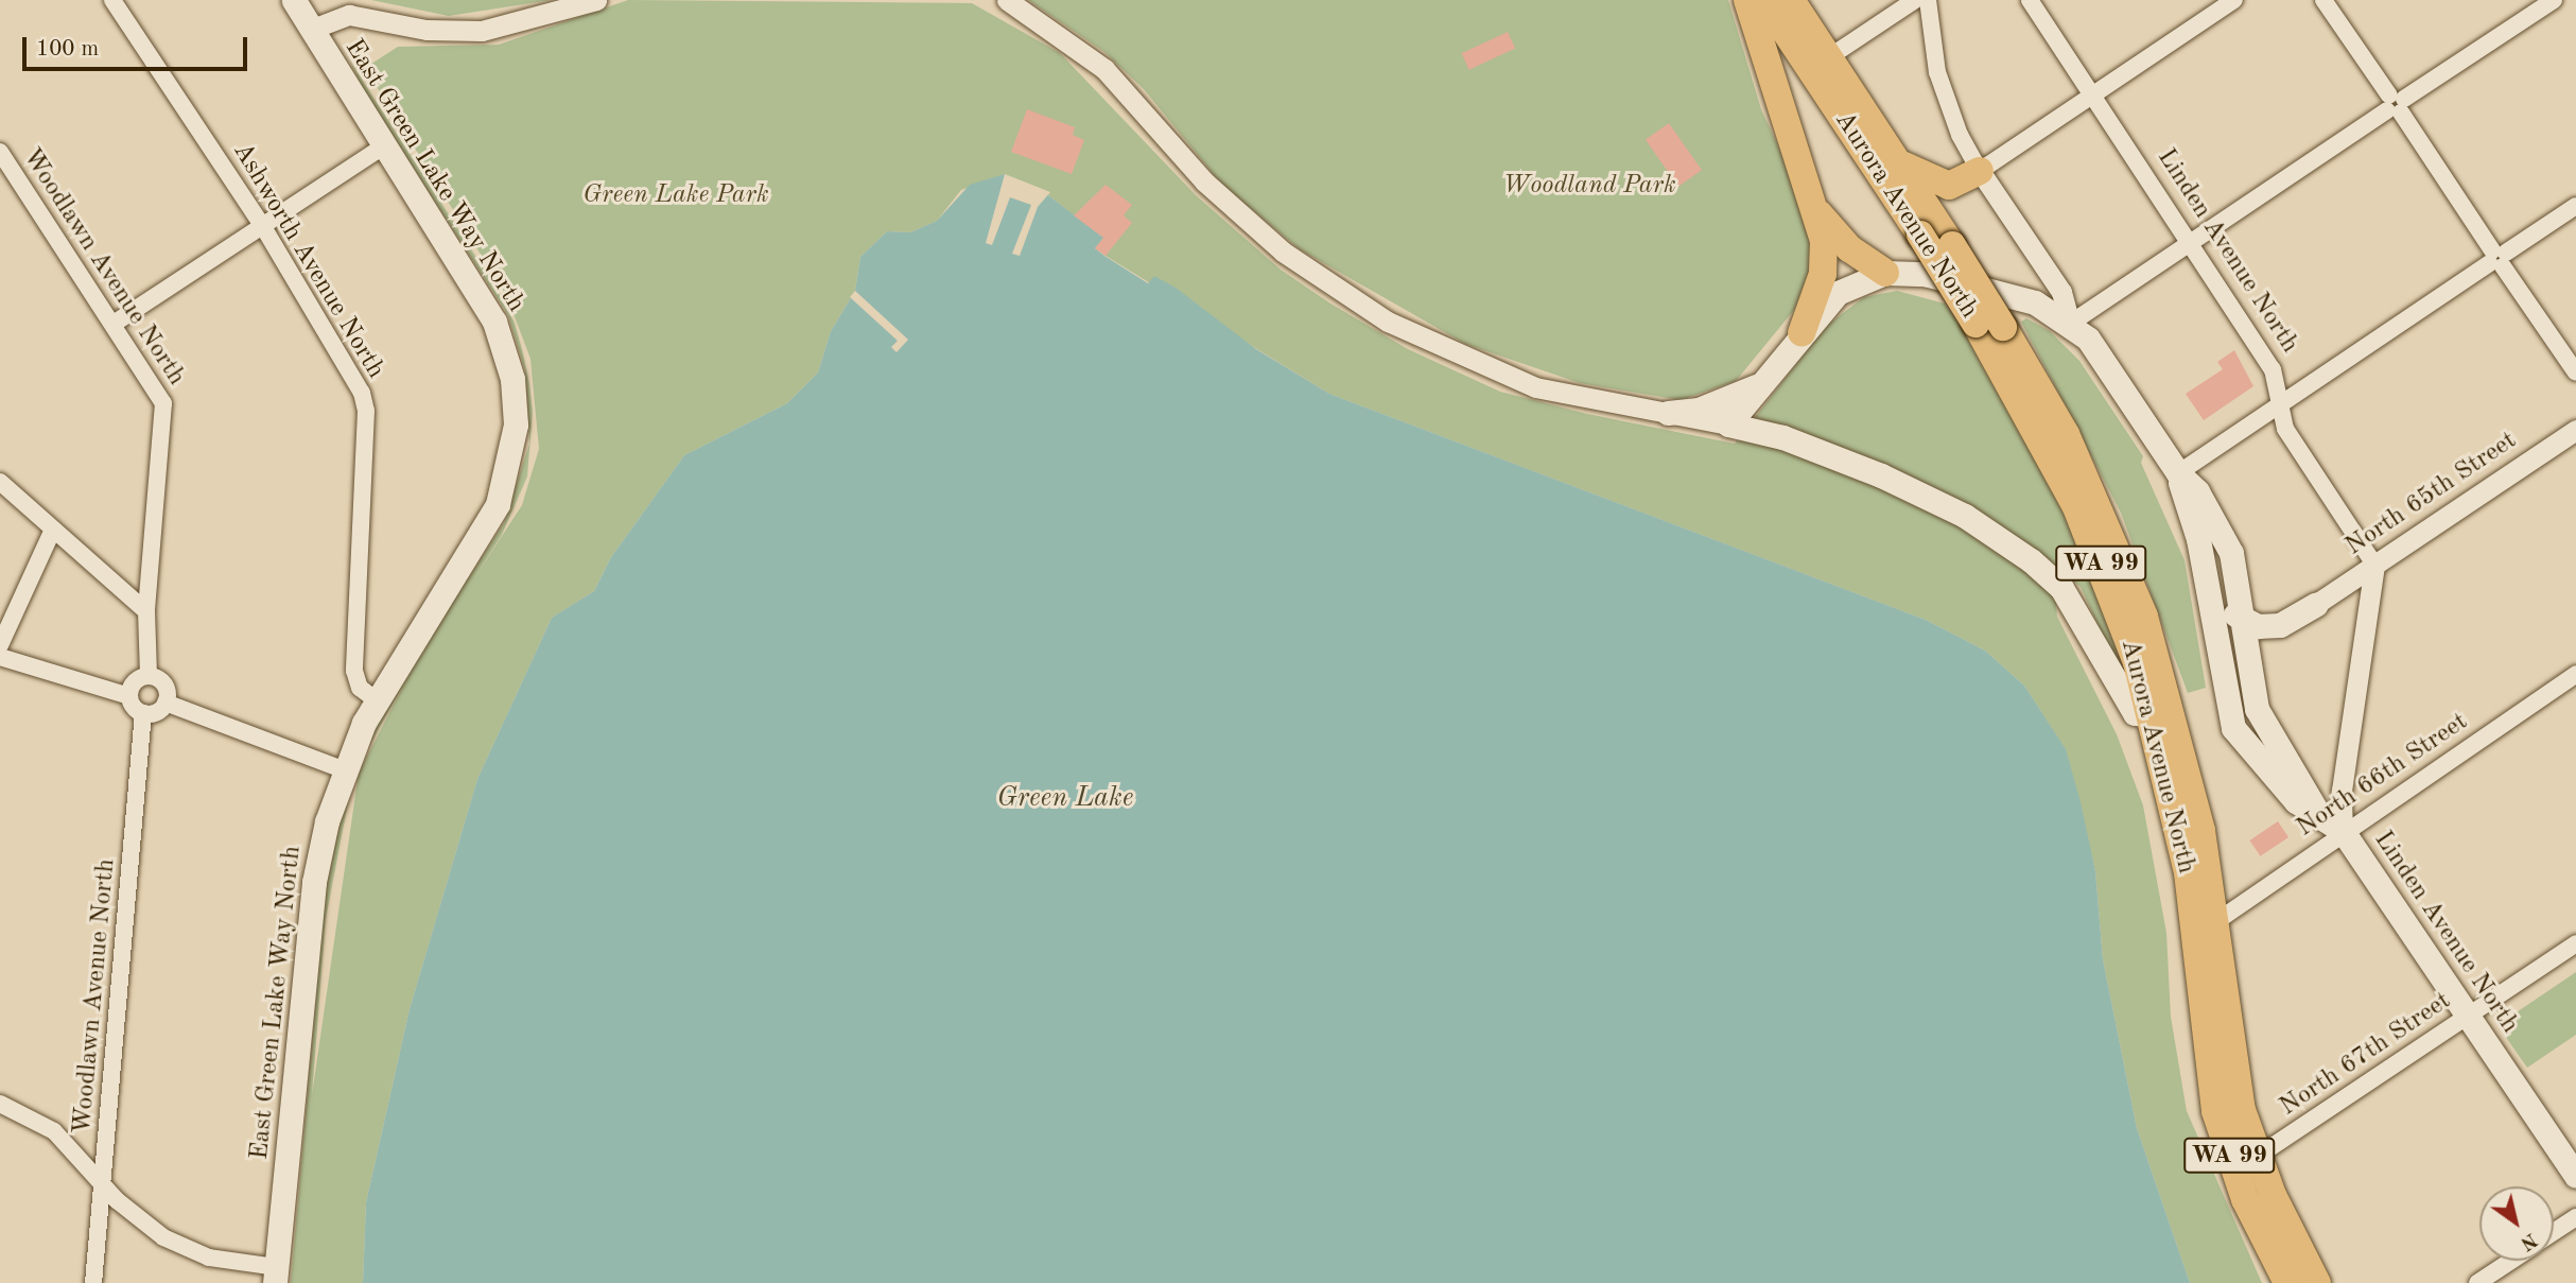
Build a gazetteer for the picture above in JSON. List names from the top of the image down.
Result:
{
  "streets": {
    "highway": ["Aurora Avenue North", "WA 99"],
    "main road": ["East Green Lake Way North", "Linden Avenue North"],
    "street": [
      "Ashworth Avenue North",
      "Woodlawn Avenue North",
      "North 65th Street",
      "North 66th Street",
      "North 67th Street"
    ]
  },
  "crossings": [
    ["East Green Lake Way North", "Ashworth Avenue North"],
    ["Aurora Avenue North", "North 66th Street"],
    ["Aurora Avenue North", "North 67th Street"],
    ["Linden Avenue North", "North 65th Street"],
    ["Linden Avenue North", "North 66th Street"],
    ["Linden Avenue North", "North 67th Street"]
  ],
  "water": ["Green Lake"],
  "parks": ["Woodland Park", "Green Lake Park"],
  "scale_bar": "100 m",
  "north": "bottom right"
}
